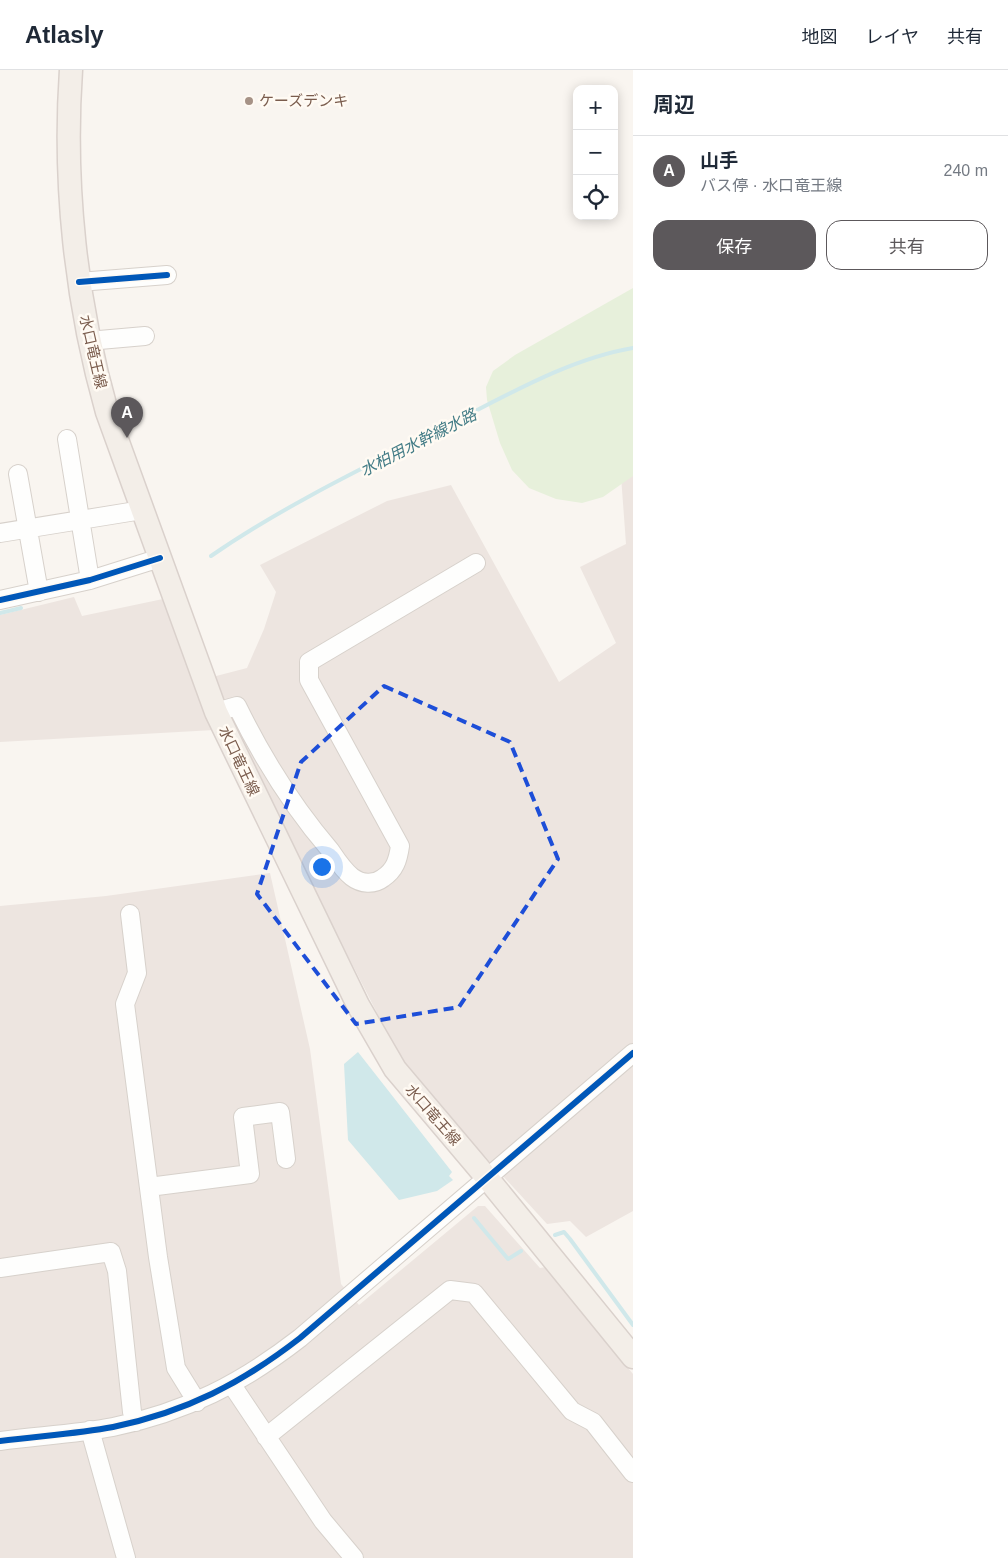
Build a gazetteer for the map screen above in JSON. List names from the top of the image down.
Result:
{
  "streets": {
    "main road": ["水口竜王線"]
  },
  "water": ["水柏用水幹線水路"],
  "places": ["ケーズデンキ"],
  "page": {
    "header": "Atlasly",
    "nav": ["地図", "レイヤ", "共有"],
    "heading": "周辺",
    "map_buttons": ["+", "−"],
    "list": [
      {
        "mark": "A",
        "name": "山手",
        "note": "バス停 · 水口竜王線",
        "value": "240 m"
      }
    ],
    "buttons": ["保存", "共有"],
    "pins": "A"
  }
}
